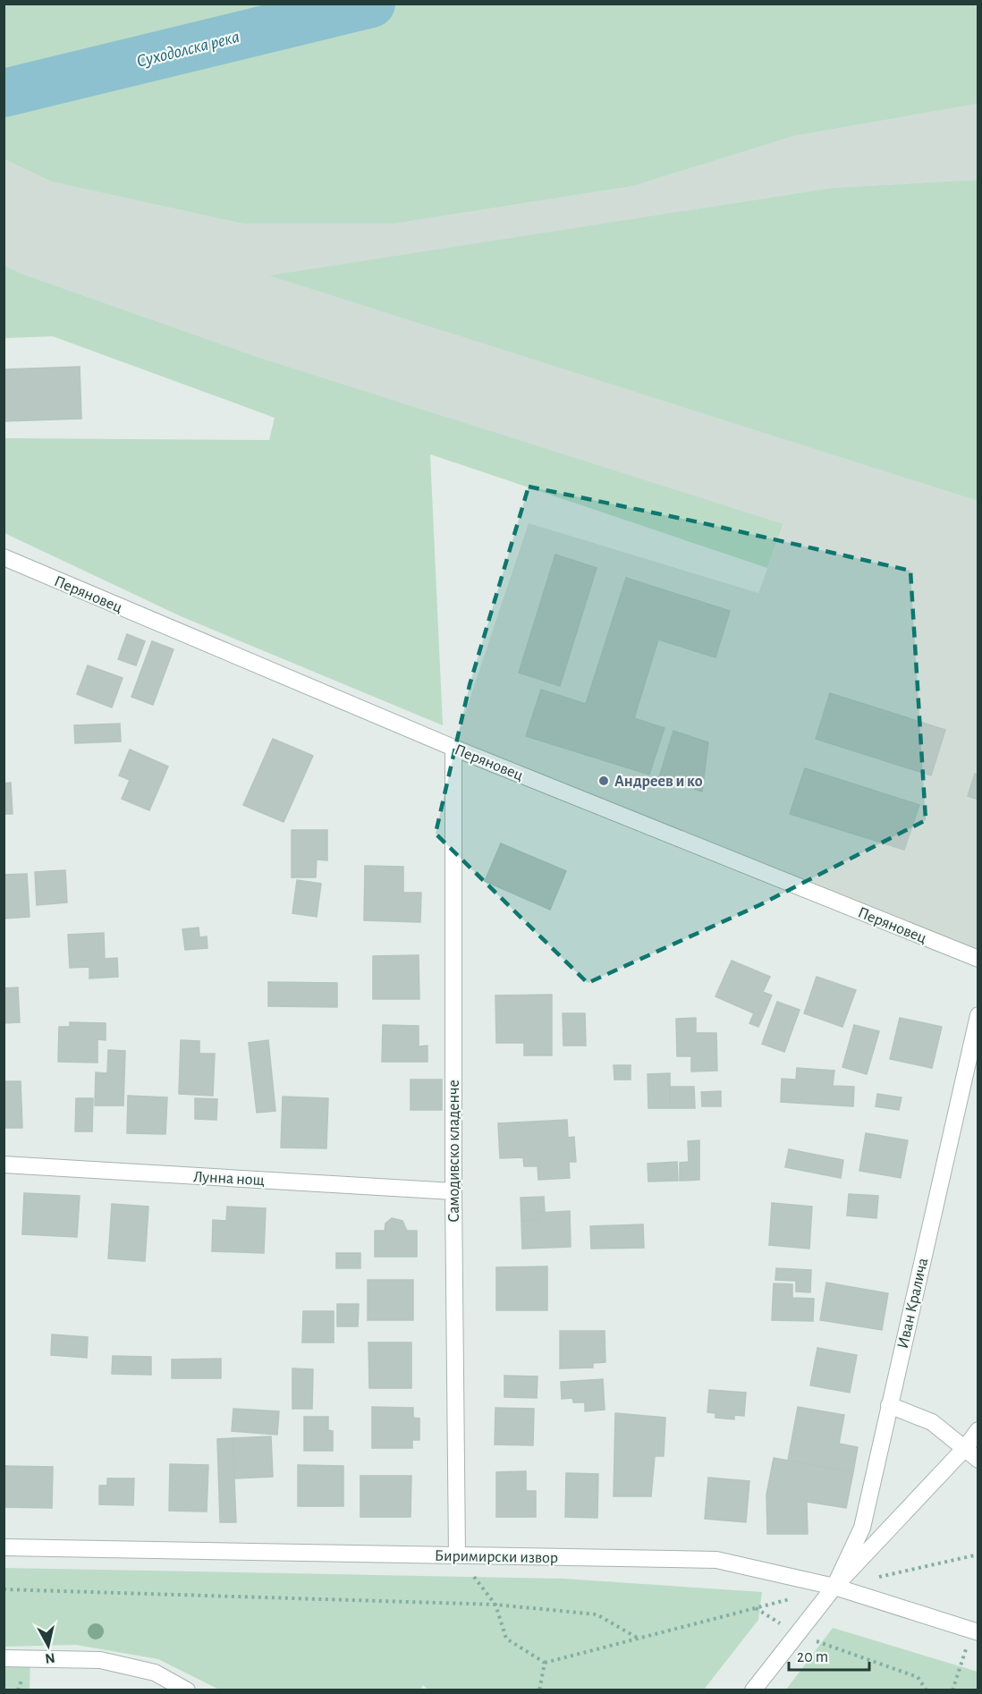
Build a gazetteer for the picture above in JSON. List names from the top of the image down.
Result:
{
  "streets": {
    "street": [
      "Перяновец",
      "Самодивско кладенче",
      "Лунна нощ",
      "Иван Кралича",
      "Биримирски извор"
    ]
  },
  "crossings": [
    ["Перяновец", "Самодивско кладенче"],
    ["Самодивско кладенче", "Лунна нощ"],
    ["Самодивско кладенче", "Биримирски извор"],
    ["Иван Кралича", "Биримирски извор"]
  ],
  "water": ["Суходолска река"],
  "places": ["Андреев и ко"],
  "scale_bar": "20 m",
  "north": "bottom"
}
